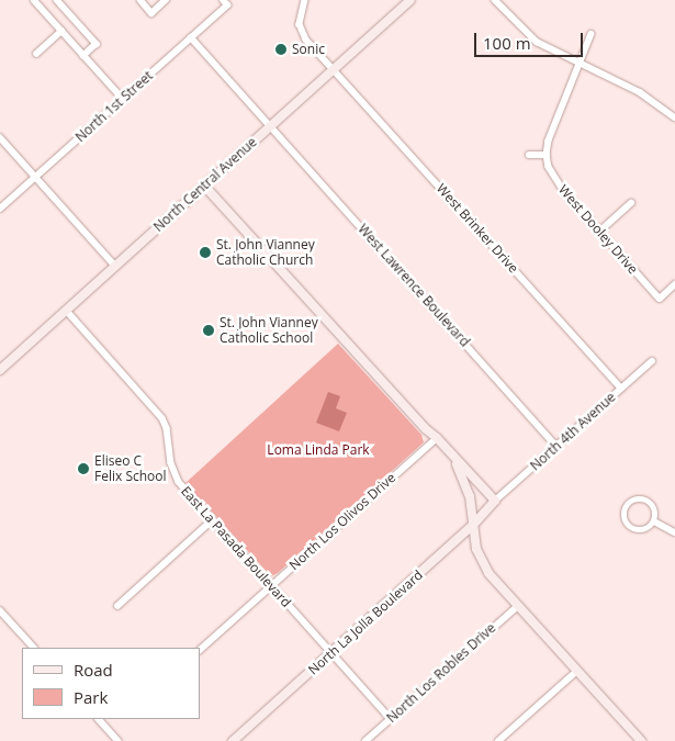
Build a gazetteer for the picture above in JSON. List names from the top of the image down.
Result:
{
  "streets": {
    "street": [
      "North 1st Street",
      "North Central Avenue",
      "West Brinker Drive",
      "West Dooley Drive",
      "West Lawrence Boulevard",
      "North 4th Avenue",
      "North Los Olivos Drive",
      "East La Pasada Boulevard",
      "North La Jolla Boulevard",
      "North Los Robles Drive"
    ]
  },
  "crossings": [
    ["North 1st Street", "West Lawrence Boulevard"],
    ["North Central Avenue", "West Brinker Drive"],
    ["North Central Avenue", "West Lawrence Boulevard"],
    ["North Central Avenue", "East La Pasada Boulevard"],
    ["West Brinker Drive", "North 4th Avenue"],
    ["West Lawrence Boulevard", "North 4th Avenue"],
    ["North 4th Avenue", "North La Jolla Boulevard"],
    ["North Los Olivos Drive", "East La Pasada Boulevard"],
    ["East La Pasada Boulevard", "North La Jolla Boulevard"],
    ["East La Pasada Boulevard", "North Los Robles Drive"]
  ],
  "parks": ["Loma Linda Park"],
  "places": [
    "Sonic",
    "St. John Vianney Catholic Church",
    "St. John Vianney Catholic School",
    "Eliseo C Felix School"
  ],
  "legend": ["Road", "Park"],
  "scale_bar": "100 m"
}
